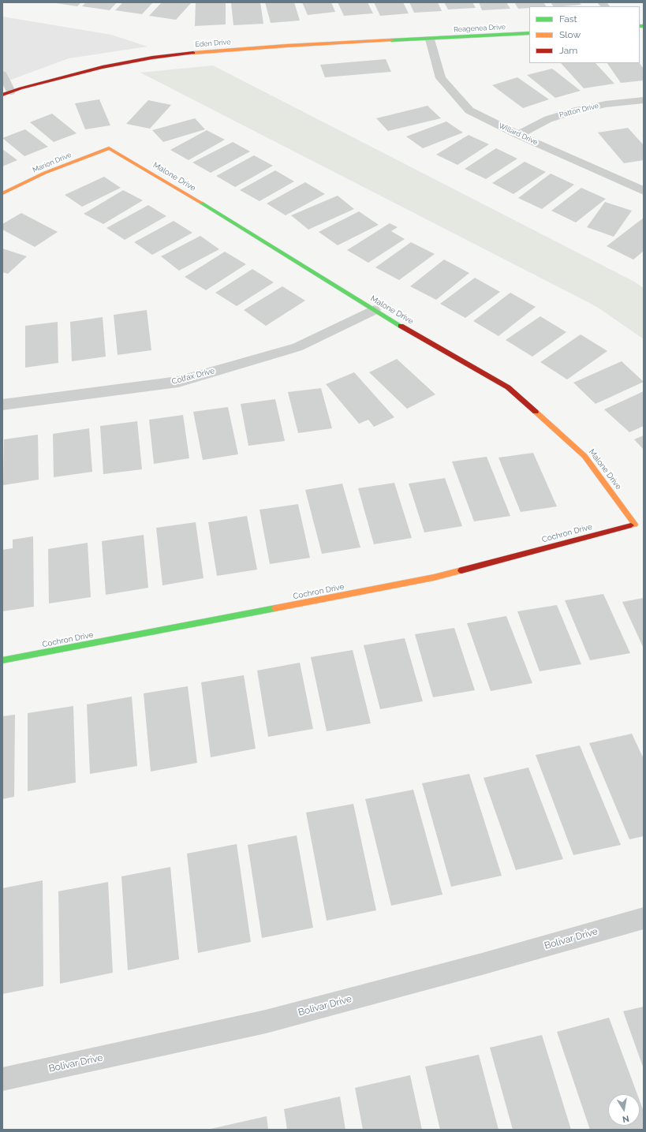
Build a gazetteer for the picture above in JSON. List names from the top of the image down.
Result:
{
  "streets": {
    "street": [
      "Reagenea Drive",
      "Eden Drive",
      "Patton Drive",
      "Willard Drive",
      "Marion Drive",
      "Malone Drive",
      "Colfax Drive",
      "Cochron Drive",
      "Bolivar Drive"
    ]
  },
  "crossings": [
    ["Reagenea Drive", "Eden Drive"],
    ["Reagenea Drive", "Willard Drive"],
    ["Eden Drive", "Willard Drive"],
    ["Patton Drive", "Willard Drive"],
    ["Marion Drive", "Malone Drive"],
    ["Malone Drive", "Colfax Drive"],
    ["Malone Drive", "Cochron Drive"]
  ],
  "legend": ["Fast", "Slow", "Jam"],
  "north": "bottom"
}
